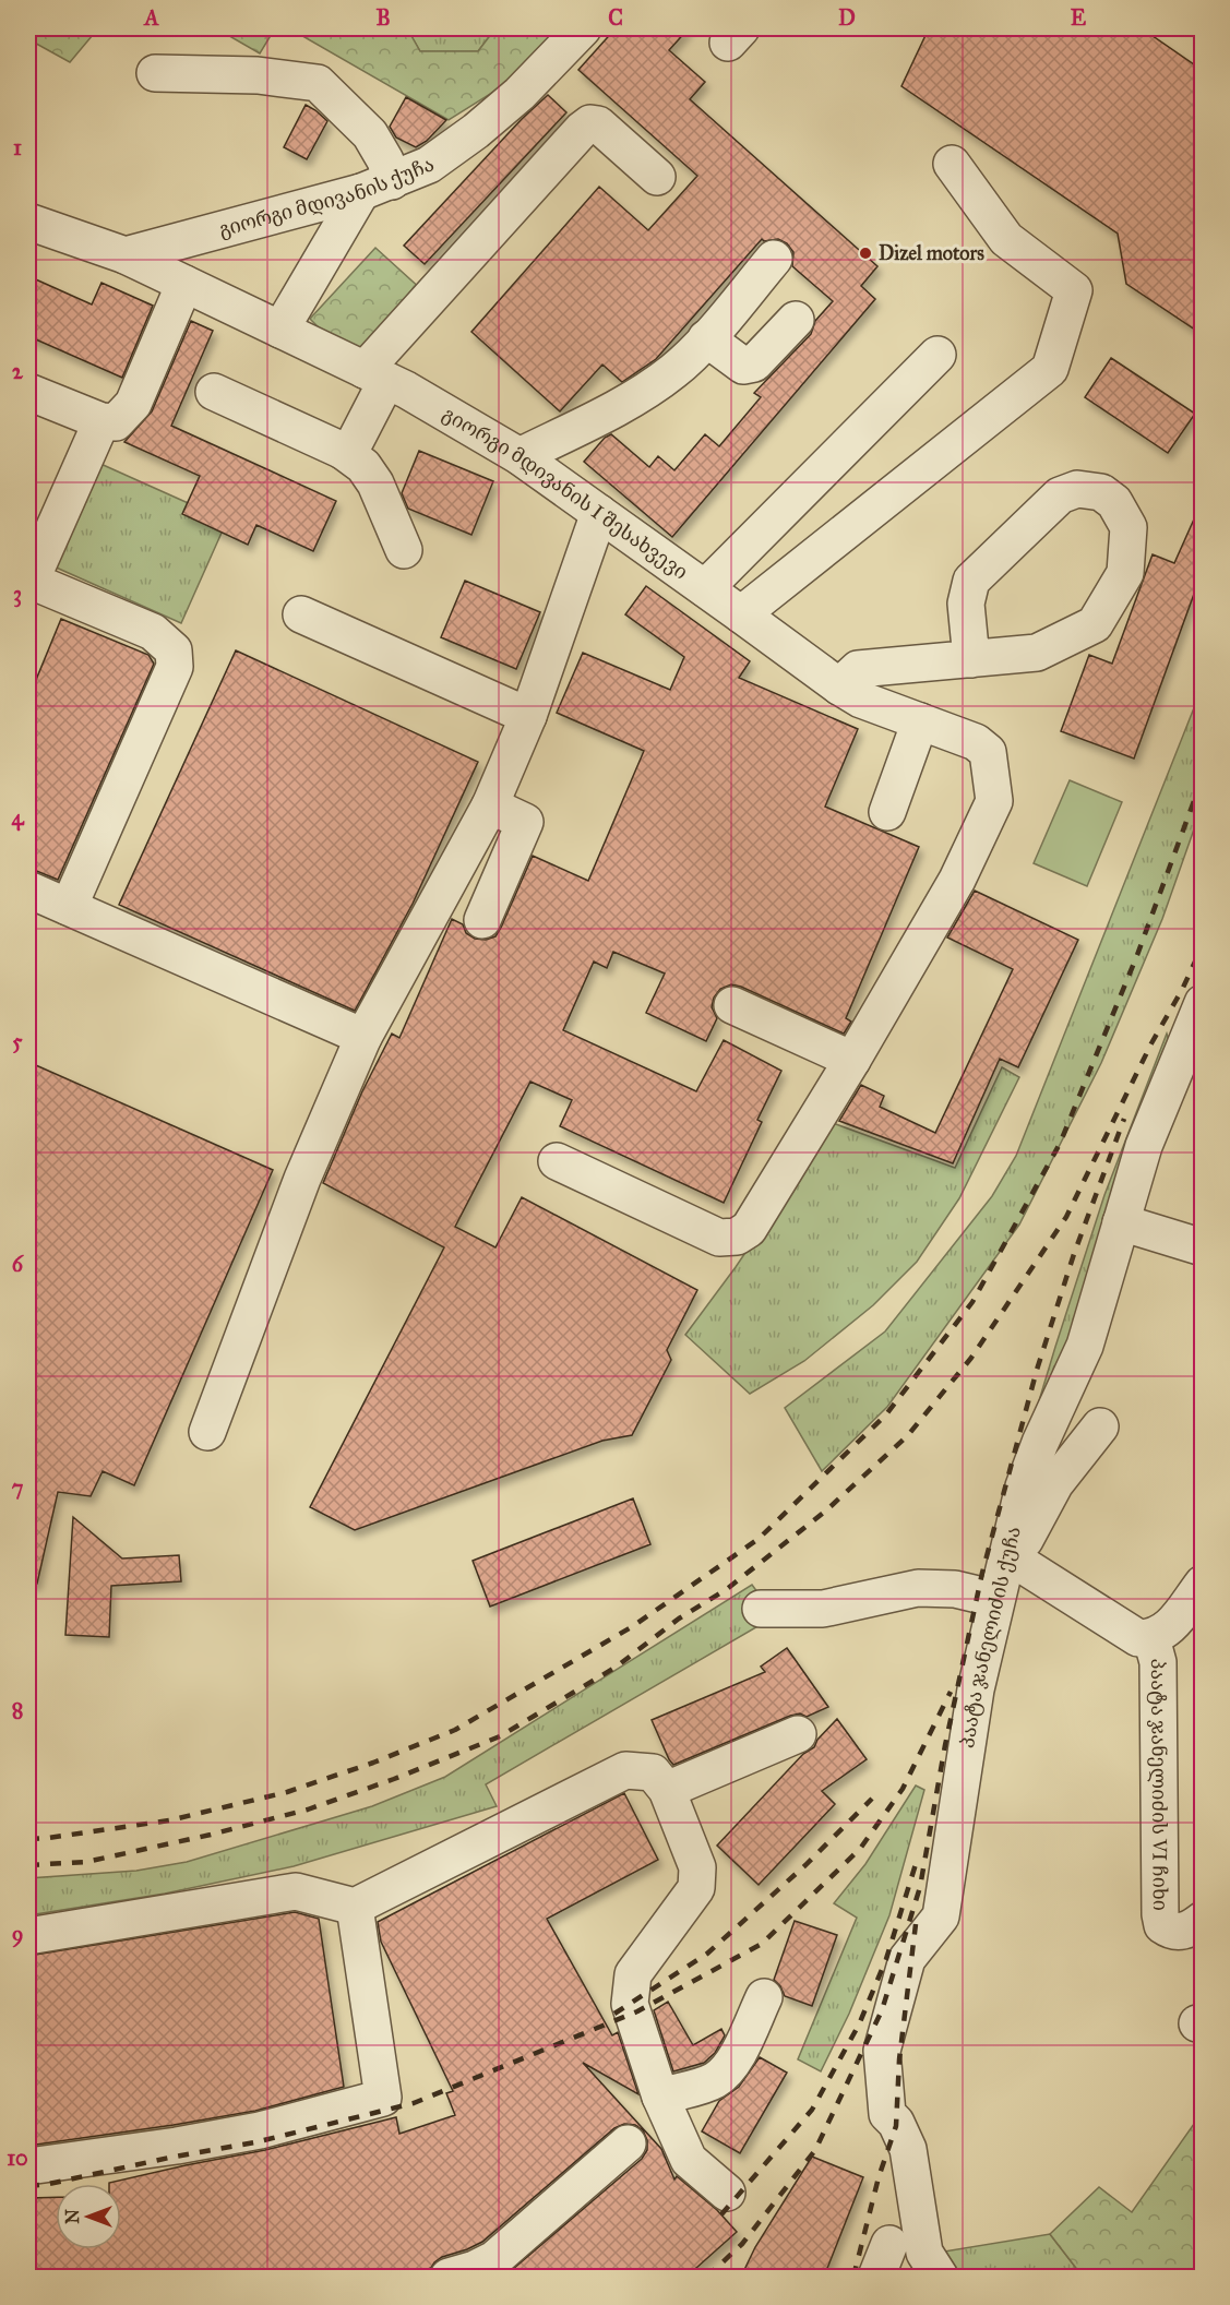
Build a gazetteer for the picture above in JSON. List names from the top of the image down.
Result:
{
  "streets": {
    "street": [
      "გიორგი მდივანის ქუჩა",
      "გიორგი მდივანის I შესახვევი",
      "პაატა ჯანელიძის ქუჩა",
      "პაატა ჯანელიძის VI ჩიხი"
    ]
  },
  "crossings": [
    ["გიორგი მდივანის ქუჩა", "გიორგი მდივანის I შესახვევი"],
    ["პაატა ჯანელიძის ქუჩა", "პაატა ჯანელიძის VI ჩიხი"]
  ],
  "places": ["Dizel motors"],
  "north": "left",
  "grid": {
    "columns": [
      "A",
      "B",
      "C",
      "D",
      "E"
    ],
    "rows": [
      "1",
      "2",
      "3",
      "4",
      "5",
      "6",
      "7",
      "8",
      "9",
      "10"
    ]
  }
}
